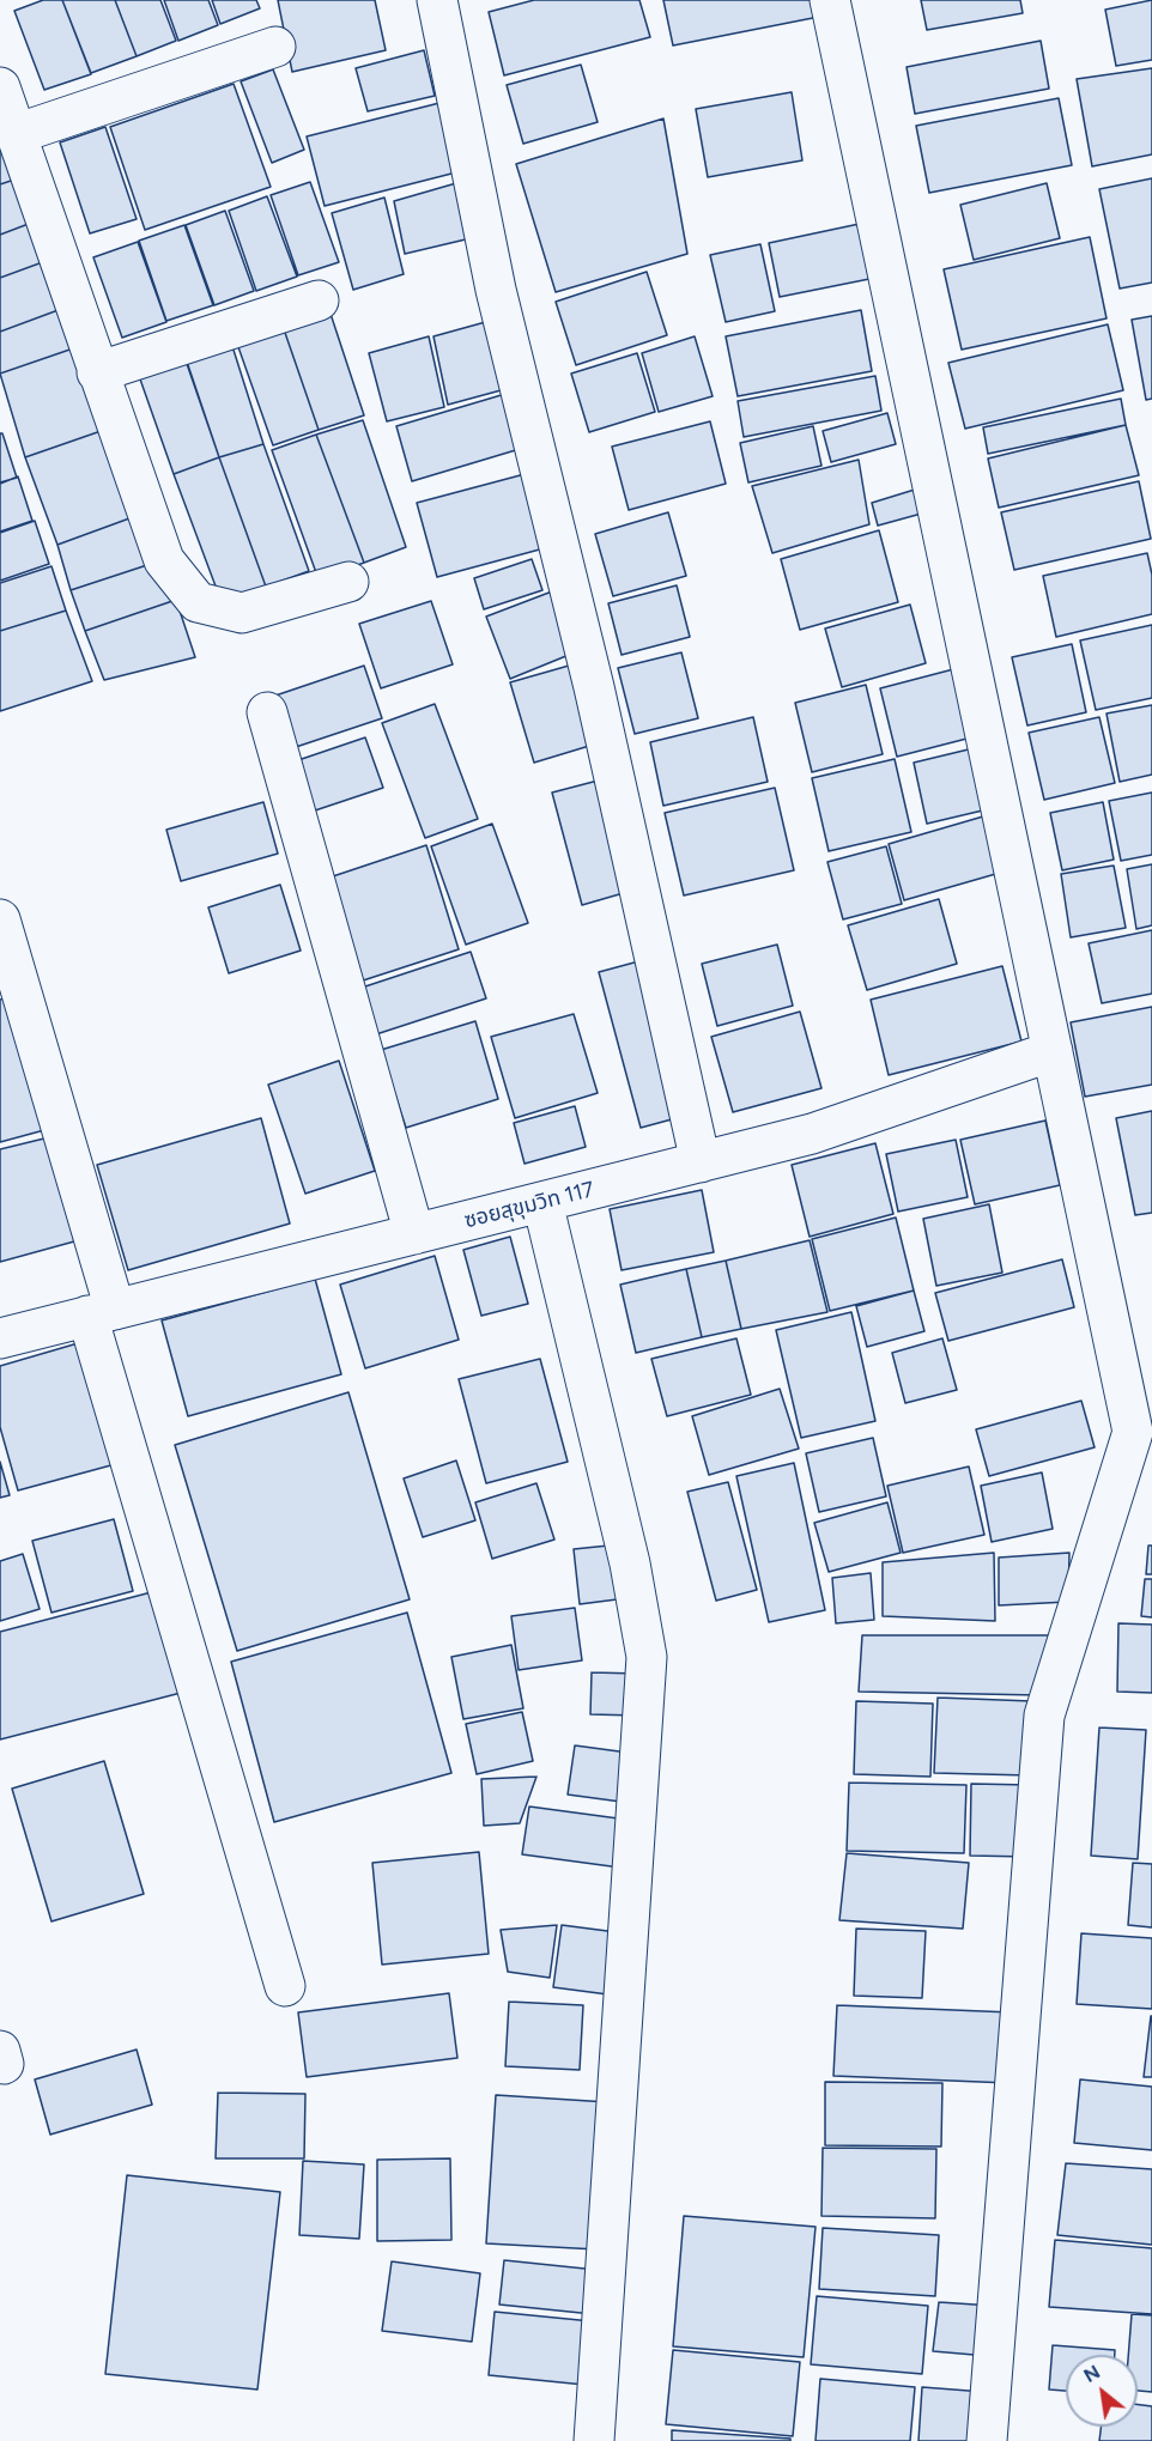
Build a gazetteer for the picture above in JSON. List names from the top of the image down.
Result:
{
  "streets": {
    "street": ["ซอยสุขุมวิท 117"]
  },
  "north": "top left"
}
